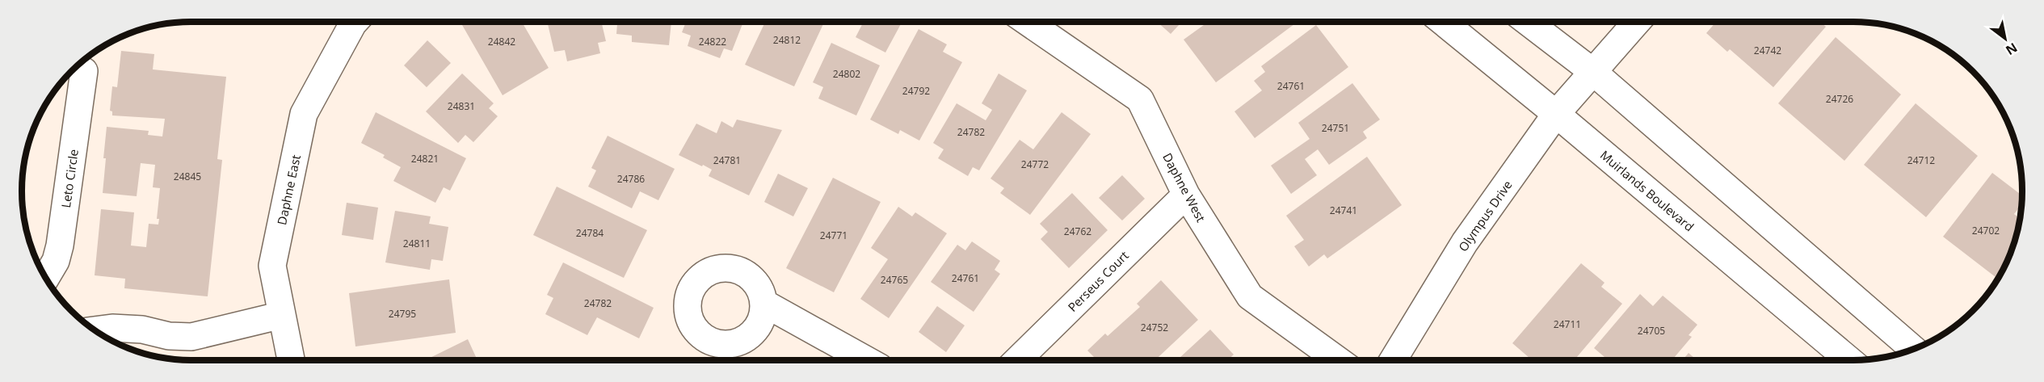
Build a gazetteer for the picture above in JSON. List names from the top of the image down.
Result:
{
  "streets": {
    "street": [
      "Leto Circle",
      "Daphne West",
      "Daphne East",
      "Muirlands Boulevard",
      "Olympus Drive",
      "Perseus Court"
    ]
  },
  "crossings": [
    ["Daphne West", "Perseus Court"],
    ["Muirlands Boulevard", "Olympus Drive"]
  ],
  "house_numbers": [
    "24812",
    "24842",
    "24822",
    "24742",
    "24802",
    "24761",
    "24792",
    "24726",
    "24831",
    "24751",
    "24782",
    "24821",
    "24781",
    "24712",
    "24772",
    "24845",
    "24786",
    "24741",
    "24702",
    "24762",
    "24784",
    "24771",
    "24811",
    "24761",
    "24765",
    "24782",
    "24795",
    "24711",
    "24752",
    "24705"
  ],
  "north": "bottom right"
}
